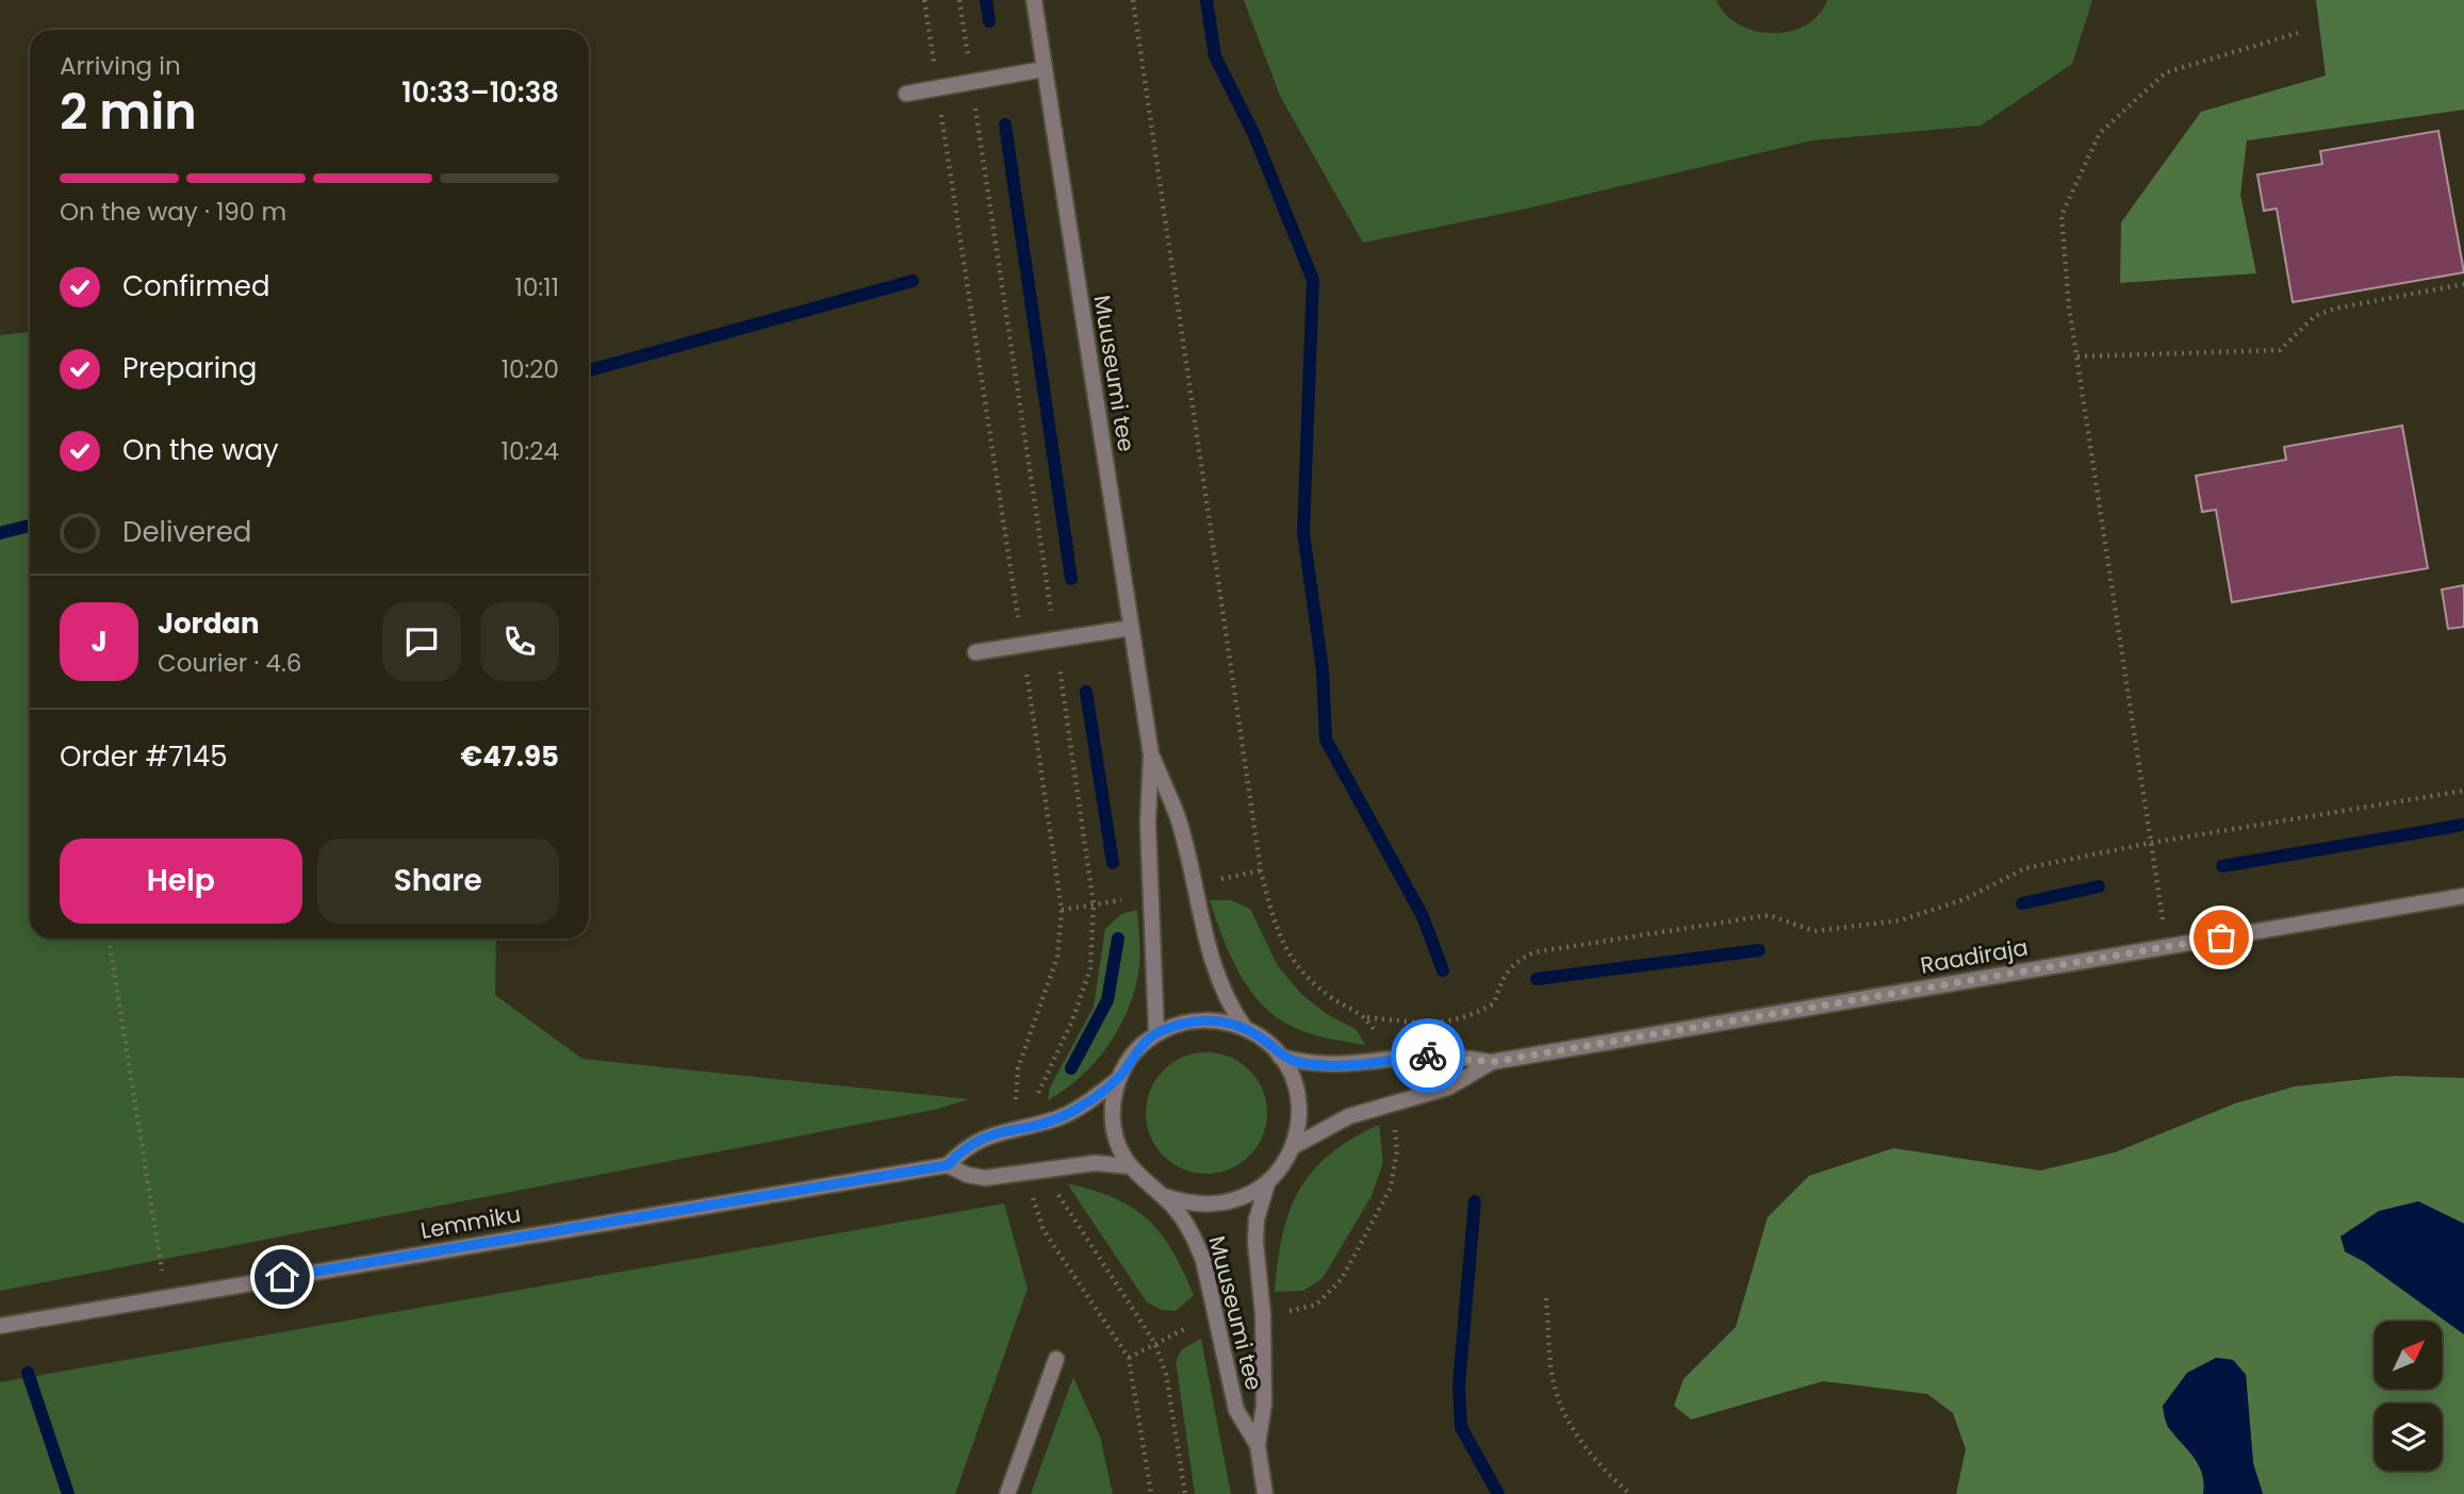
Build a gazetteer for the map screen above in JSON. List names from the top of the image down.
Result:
{
  "streets": {
    "street": ["Muuseumi tee", "Raadiraja", "Lemmiku"]
  },
  "crossings": [
    ["Muuseumi tee", "Raadiraja"],
    ["Muuseumi tee", "Lemmiku"],
    ["Raadiraja", "Lemmiku"]
  ],
  "north": "top right",
  "page": {
    "heading": ["2 min", "Arriving in", "10:33–10:38"],
    "panel": [
      "Jordan",
      "Courier · 4.6",
      "Order #7145",
      "€47.95"
    ],
    "bar": "On the way · 190 m",
    "list": [
      ["Confirmed", "10:11"],
      ["Preparing", "10:20"],
      ["On the way", "10:24"],
      "Delivered"
    ],
    "round": "J",
    "buttons": ["Help", "Share"]
  }
}
